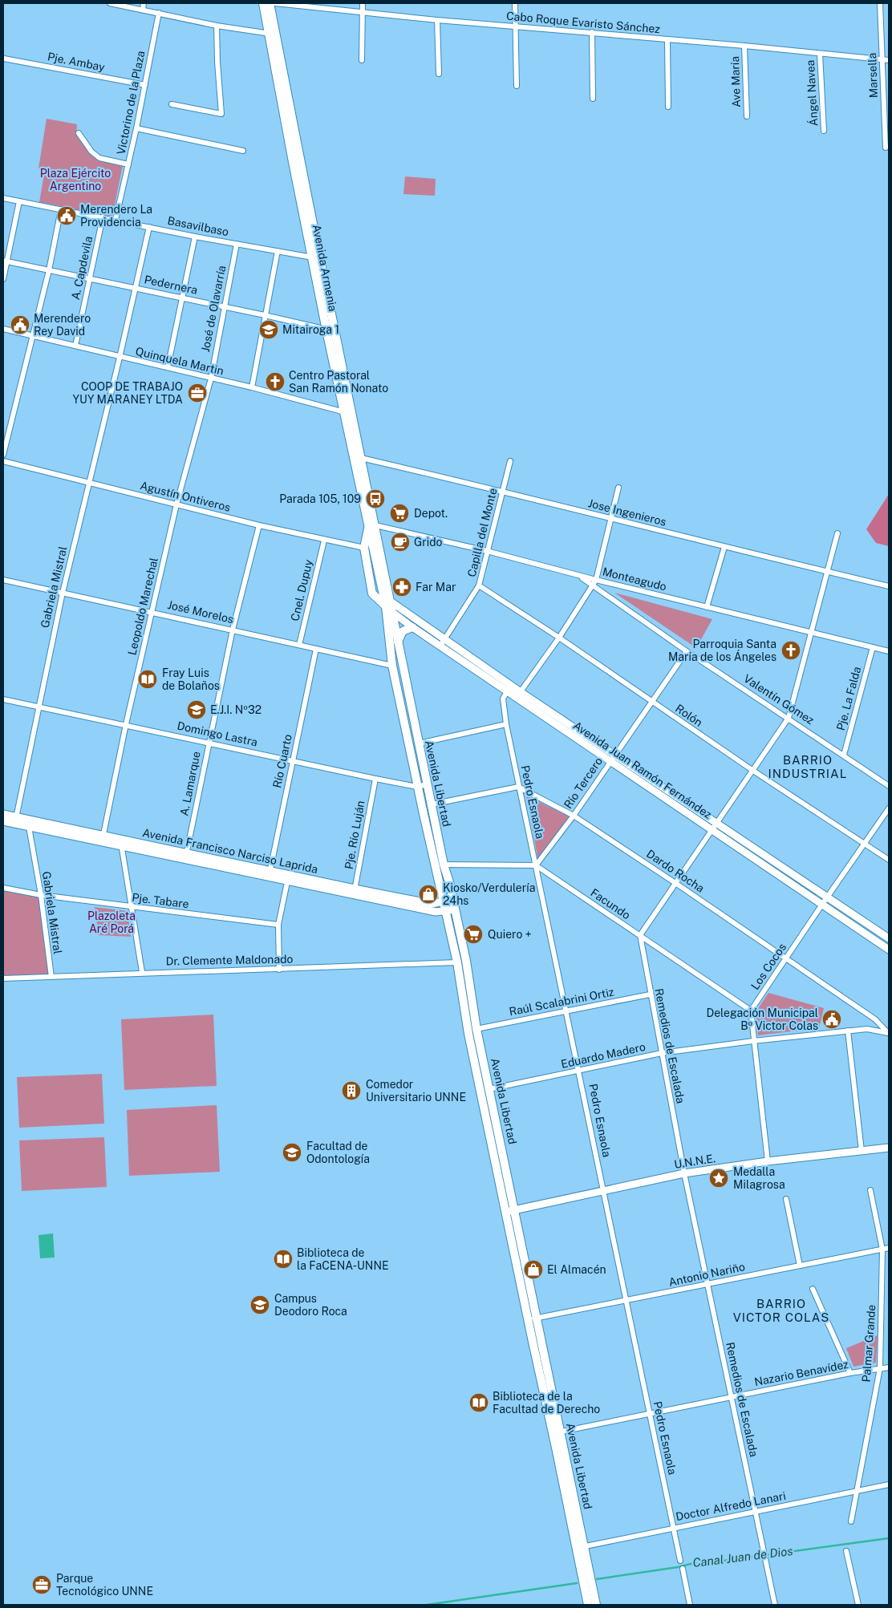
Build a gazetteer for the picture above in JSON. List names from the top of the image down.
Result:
{
  "streets": {
    "main road": [
      "Avenida Armenia",
      "Avenida Juan Ramón Fernández",
      "Avenida Libertad",
      "Avenida Francisco Narciso Laprida",
      "U.N.N.E."
    ],
    "street": [
      "Cabo Roque Evaristo Sánchez",
      "Pje. Ambay",
      "Marsella",
      "Ave María",
      "Ángel Navea",
      "Victorino de la Plaza",
      "Basavilbaso",
      "A. Capdevila",
      "Pedernera",
      "José de Olavarría",
      "Quinquela Martin",
      "Agustín Ontiveros",
      "Jose Ingenieros",
      "Capilla del Monte",
      "Monteagudo",
      "Gabriela Mistral",
      "Cnel. Dupuy",
      "Leopoldo Marechal",
      "José Morelos",
      "Pje. La Falda",
      "Valentín Gómez",
      "Rolón",
      "Domingo Lastra",
      "Río Cuarto",
      "Río Tercero",
      "A. Lamarque",
      "Pedro Esnaola",
      "Pje. Río Luján",
      "Dardo Rocha",
      "Pje. Tabare",
      "Facundo",
      "Dr. Clemente Maldonado",
      "Los Cocos",
      "Raúl Scalabrini Ortiz",
      "Remedios de Escalada",
      "Eduardo Madero",
      "Antonio Nariño",
      "Palmar Grande",
      "Nazario Benavídez",
      "Doctor Alfredo Lanari"
    ]
  },
  "crossings": [
    ["Cabo Roque Evaristo Sánchez", "Marsella"],
    ["Cabo Roque Evaristo Sánchez", "Ave María"],
    ["Cabo Roque Evaristo Sánchez", "Ángel Navea"],
    ["Pje. Ambay", "Victorino de la Plaza"],
    ["Victorino de la Plaza", "Basavilbaso"],
    ["Basavilbaso", "A. Capdevila"],
    ["Basavilbaso", "Avenida Armenia"],
    ["Basavilbaso", "José de Olavarría"],
    ["A. Capdevila", "Pedernera"],
    ["A. Capdevila", "Quinquela Martin"],
    ["Avenida Armenia", "Pedernera"],
    ["Avenida Armenia", "Quinquela Martin"],
    ["Avenida Armenia", "Jose Ingenieros"],
    ["Avenida Armenia", "Monteagudo"],
    ["Avenida Armenia", "Avenida Juan Ramón Fernández"],
    ["Avenida Armenia", "Avenida Libertad"],
    ["Pedernera", "José de Olavarría"],
    ["José de Olavarría", "Quinquela Martin"],
    ["José de Olavarría", "Leopoldo Marechal"],
    ["Quinquela Martin", "Gabriela Mistral"],
    ["Quinquela Martin", "Leopoldo Marechal"],
    ["Agustín Ontiveros", "Gabriela Mistral"],
    ["Agustín Ontiveros", "Cnel. Dupuy"],
    ["Agustín Ontiveros", "Leopoldo Marechal"],
    ["Agustín Ontiveros", "A. Lamarque"],
    ["Jose Ingenieros", "Capilla del Monte"],
    ["Capilla del Monte", "Monteagudo"],
    ["Capilla del Monte", "Rolón"],
    ["Capilla del Monte", "Avenida Juan Ramón Fernández"],
    ["Monteagudo", "Pje. La Falda"],
    ["Monteagudo", "Valentín Gómez"],
    ["Gabriela Mistral", "José Morelos"],
    ["Gabriela Mistral", "Domingo Lastra"],
    ["Gabriela Mistral", "Avenida Francisco Narciso Laprida"],
    ["Gabriela Mistral", "Pje. Tabare"],
    ["Gabriela Mistral", "Dr. Clemente Maldonado"],
    ["Cnel. Dupuy", "José Morelos"],
    ["Leopoldo Marechal", "José Morelos"],
    ["Leopoldo Marechal", "Domingo Lastra"],
    ["Leopoldo Marechal", "Avenida Francisco Narciso Laprida"],
    ["José Morelos", "Río Cuarto"],
    ["José Morelos", "A. Lamarque"],
    ["José Morelos", "Avenida Libertad"],
    ["Pje. La Falda", "Valentín Gómez"],
    ["Valentín Gómez", "Río Tercero"],
    ["Rolón", "Río Tercero"],
    ["Rolón", "Los Cocos"],
    ["Domingo Lastra", "Río Cuarto"],
    ["Domingo Lastra", "A. Lamarque"],
    ["Domingo Lastra", "Avenida Libertad"],
    ["Domingo Lastra", "Pje. Río Luján"],
    ["Río Cuarto", "Avenida Francisco Narciso Laprida"],
    ["Avenida Juan Ramón Fernández", "Río Tercero"],
    ["Avenida Juan Ramón Fernández", "Avenida Libertad"],
    ["Avenida Juan Ramón Fernández", "Pedro Esnaola"],
    ["Avenida Juan Ramón Fernández", "Los Cocos"],
    ["Río Tercero", "Pedro Esnaola"],
    ["Río Tercero", "Dardo Rocha"],
    ["Río Tercero", "Facundo"],
    ["A. Lamarque", "Avenida Francisco Narciso Laprida"],
    ["Avenida Libertad", "Avenida Francisco Narciso Laprida"],
    ["Avenida Libertad", "Dr. Clemente Maldonado"],
    ["Avenida Libertad", "Raúl Scalabrini Ortiz"],
    ["Avenida Libertad", "Eduardo Madero"],
    ["Avenida Libertad", "U.N.N.E."],
    ["Avenida Libertad", "Antonio Nariño"],
    ["Avenida Libertad", "Nazario Benavídez"],
    ["Avenida Libertad", "Doctor Alfredo Lanari"],
    ["Pedro Esnaola", "Dardo Rocha"],
    ["Pedro Esnaola", "Facundo"],
    ["Pedro Esnaola", "Raúl Scalabrini Ortiz"],
    ["Pedro Esnaola", "Eduardo Madero"],
    ["Pedro Esnaola", "U.N.N.E."],
    ["Pedro Esnaola", "Antonio Nariño"],
    ["Pedro Esnaola", "Nazario Benavídez"],
    ["Pedro Esnaola", "Doctor Alfredo Lanari"],
    ["Pje. Río Luján", "Avenida Francisco Narciso Laprida"],
    ["Dardo Rocha", "Los Cocos"],
    ["Dardo Rocha", "Eduardo Madero"],
    ["Facundo", "Los Cocos"],
    ["Facundo", "Remedios de Escalada"],
    ["Raúl Scalabrini Ortiz", "Remedios de Escalada"],
    ["Remedios de Escalada", "Eduardo Madero"],
    ["Remedios de Escalada", "U.N.N.E."],
    ["Remedios de Escalada", "Antonio Nariño"],
    ["Remedios de Escalada", "Nazario Benavídez"],
    ["Remedios de Escalada", "Doctor Alfredo Lanari"],
    ["Antonio Nariño", "Palmar Grande"],
    ["Palmar Grande", "Nazario Benavídez"],
    ["Palmar Grande", "Doctor Alfredo Lanari"]
  ],
  "districts": ["BARRIO INDUSTRIAL", "BARRIO VICTOR COLAS"],
  "water": ["Canal Juan de Dios"],
  "parks": ["Plaza Ejército Argentino", "Plazoleta Aré Porá"],
  "places": {
    "public building": ["Merendero La Providencia", "Merendero Rey David", "Delegación Municipal Bº Victor Colas"],
    "school or university": [
      "Mitairoga 1",
      "E.J.I. Nº32",
      "Facultad de Odontología",
      "Campus Deodoro Roca"
    ],
    "church": ["Centro Pastoral San Ramón Nonato", "Parroquia Santa María de los Ángeles"],
    "office": ["COOP DE TRABAJO YUY MARANEY LTDA", "Parque Tecnológico UNNE"],
    "bus stop": ["Parada 105, 109"],
    "supermarket": ["Depot.", "Quiero +"],
    "cafe": ["Grido"],
    "pharmacy": ["Far Mar"],
    "library": ["Fray Luis de Bolaños", "Biblioteca de la FaCENA-UNNE", "Biblioteca de la Facultad de Derecho"],
    "shop": ["Kiosko/Verdulería 24hs", "El Almacén"],
    "building": ["Comedor Universitario UNNE"],
    "place": ["Medalla Milagrosa"]
  }
}
